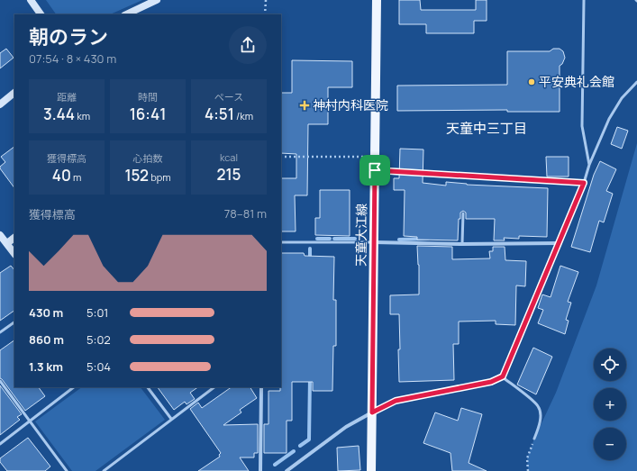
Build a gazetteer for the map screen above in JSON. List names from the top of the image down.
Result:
{
  "streets": {
    "main road": ["天童大江線"]
  },
  "districts": ["天童中三丁目"],
  "places": {
    "other": ["平安典礼会館"],
    "health": ["神村内科医院"]
  },
  "page": {
    "heading": ["朝のラン", "07:54 · 8 × 430 m"],
    "stats": [
      ["距離", "3.44 km"],
      ["時間", "16:41"],
      ["ペース", "4:51 /km"],
      ["獲得標高", "40 m"],
      ["心拍数", "152 bpm"],
      ["kcal", "215"]
    ],
    "chart": ["獲得標高", "78–81 m"],
    "list": [
      {
        "name": "430 m",
        "note": "5:01"
      },
      {
        "name": "860 m",
        "note": "5:02"
      },
      {
        "name": "1.3 km",
        "note": "5:04"
      }
    ],
    "map_buttons": ["+", "−"]
  }
}
